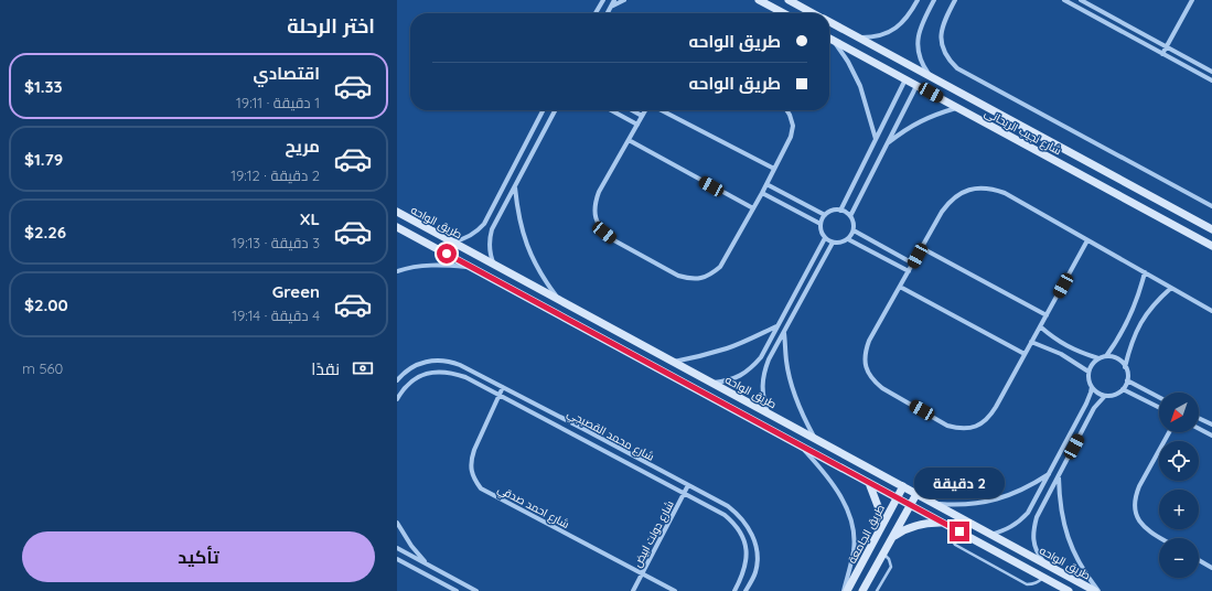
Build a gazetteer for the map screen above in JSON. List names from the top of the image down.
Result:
{
  "streets": {
    "street": [
      "شارع نجيب الريحانى",
      "طريق الواحه",
      "شارع محمد القصبجي",
      "شارع احمد صدقي",
      "شارع دولت ابيض",
      "طريق الجامعة"
    ]
  },
  "crossings": [
    ["طريق الواحه", "طريق الجامعة"],
    ["شارع محمد القصبجي", "شارع احمد صدقي"],
    ["شارع محمد القصبجي", "شارع دولت ابيض"],
    ["شارع احمد صدقي", "شارع دولت ابيض"]
  ],
  "north": "bottom left",
  "page": {
    "heading": "اختر الرحلة",
    "banner": ["طريق الواحه", "طريق الواحه"],
    "list": [
      {
        "name": "اقتصادي",
        "note": "1 دقيقة · 19:11",
        "value": "$1.33"
      },
      {
        "name": "مريح",
        "note": "2 دقيقة · 19:12",
        "value": "$1.79"
      },
      {
        "name": "XL",
        "note": "3 دقيقة · 19:13",
        "value": "$2.26"
      },
      {
        "name": "Green",
        "note": "4 دقيقة · 19:14",
        "value": "$2.00"
      }
    ],
    "pay": ["نقدًا", "560 m"],
    "map_buttons": ["+", "−"],
    "bubble": "2 دقيقة",
    "buttons": "تأكيد"
  }
}
